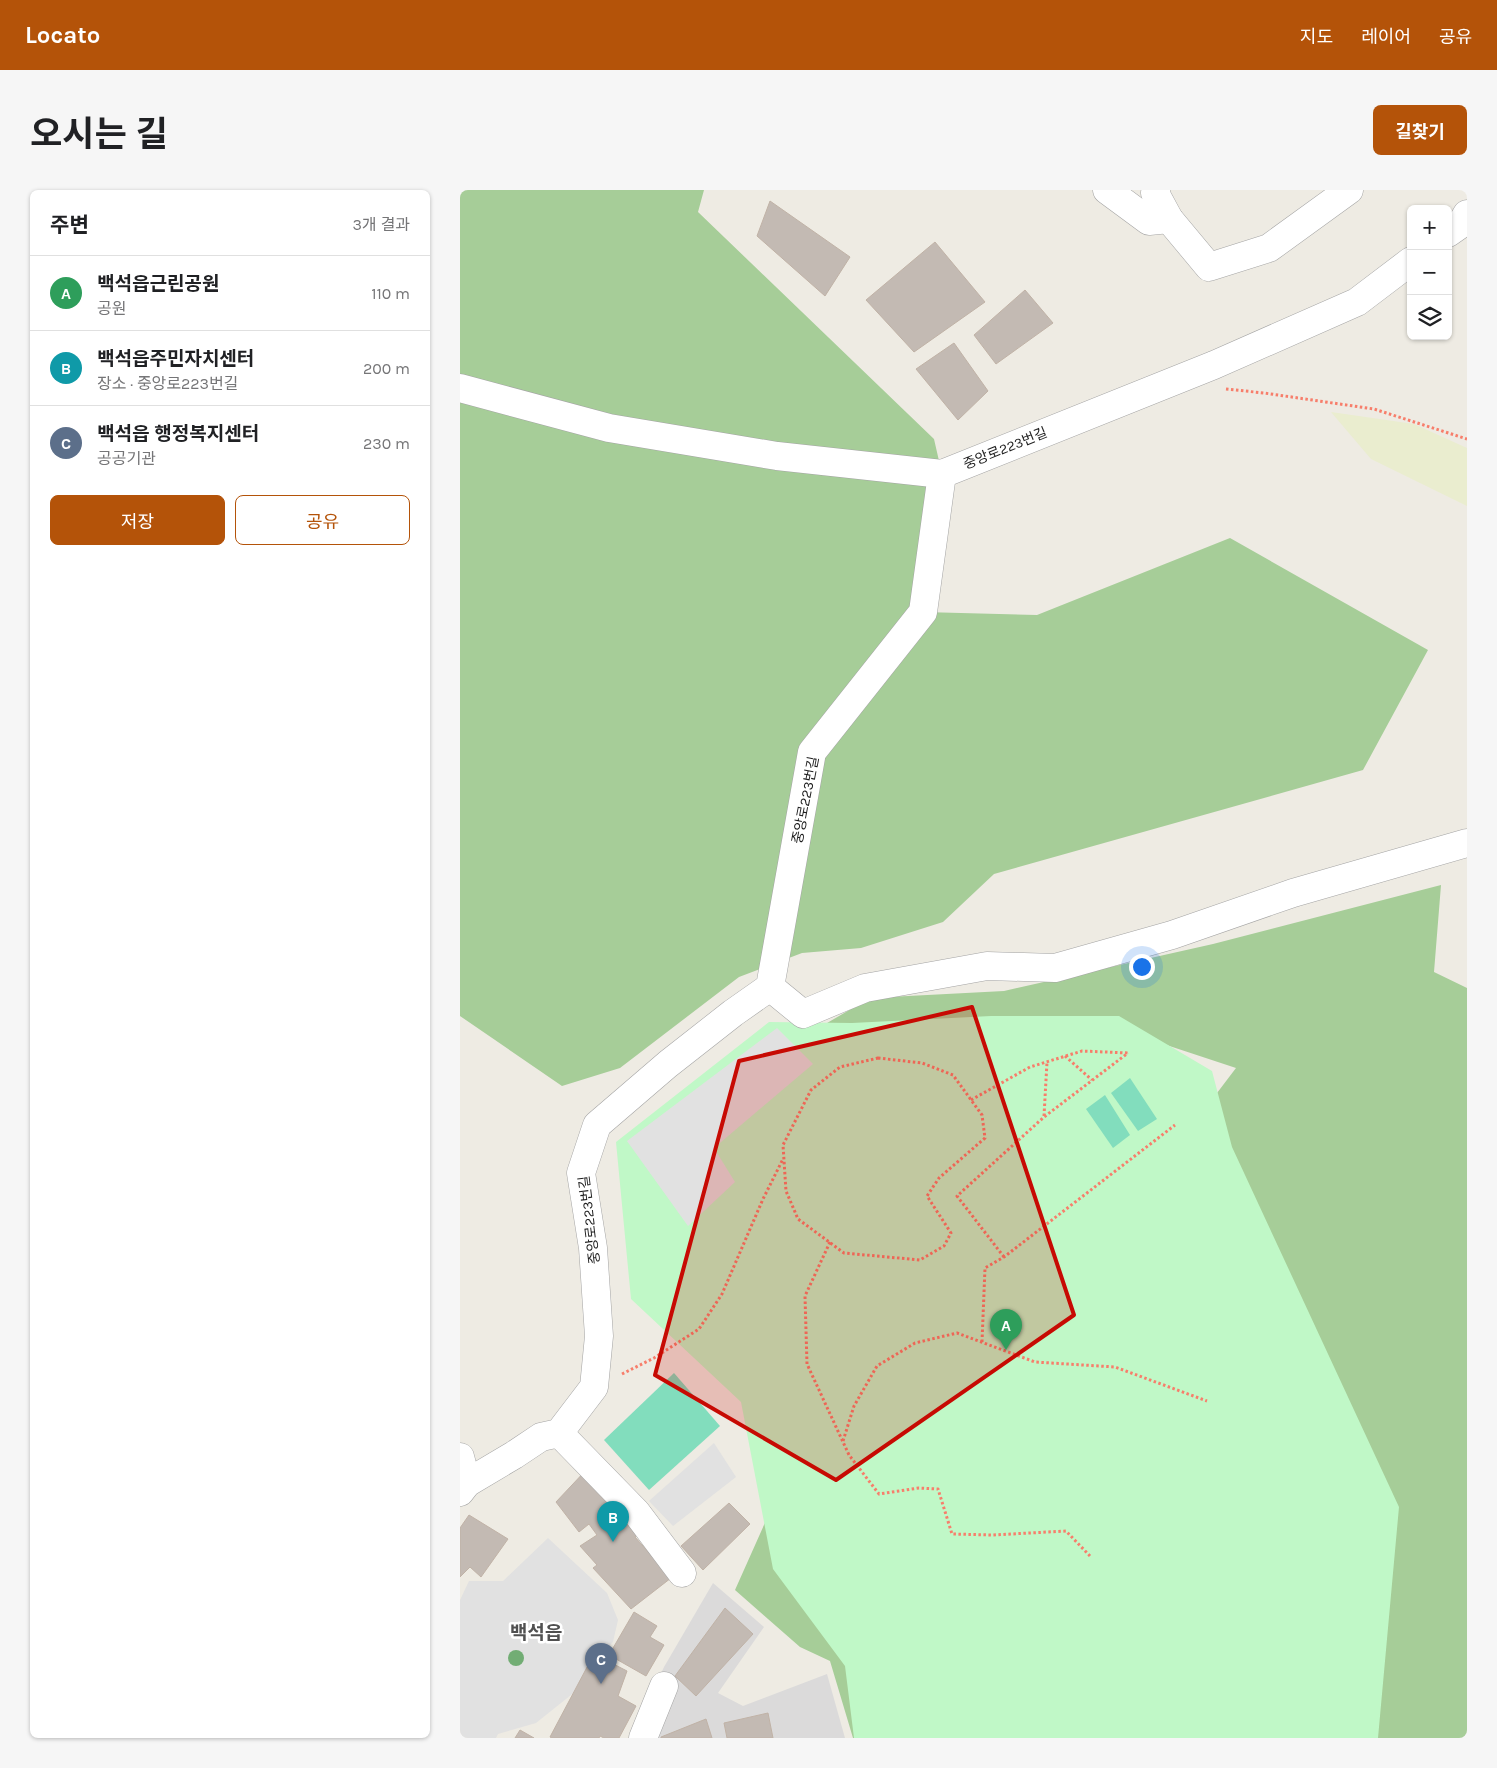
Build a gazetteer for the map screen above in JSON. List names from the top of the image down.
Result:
{
  "streets": {
    "street": ["중앙로223번길"]
  },
  "districts": ["백석읍"],
  "page": {
    "header": "Locato",
    "nav": ["지도", "레이어", "공유"],
    "title": "오시는 길",
    "buttons": [
      "길찾기",
      ["저장", "공유"]
    ],
    "heading": ["주변", "3개 결과"],
    "map_buttons": ["+", "−"],
    "list": [
      {
        "mark": "A",
        "name": "백석읍근린공원",
        "note": "공원",
        "value": "110 m"
      },
      {
        "mark": "B",
        "name": "백석읍주민자치센터",
        "note": "장소 · 중앙로223번길",
        "value": "200 m"
      },
      {
        "mark": "C",
        "name": "백석읍 행정복지센터",
        "note": "공공기관",
        "value": "230 m"
      }
    ],
    "pins": ["A", "B", "C"]
  }
}
